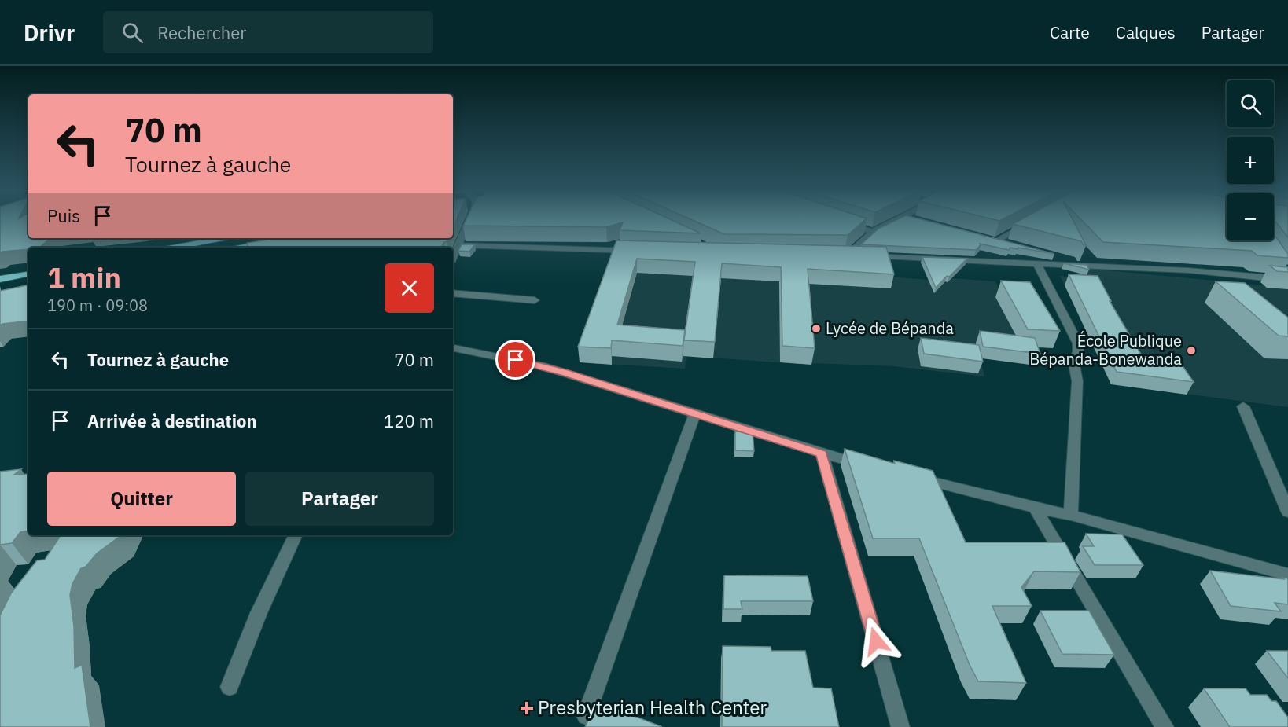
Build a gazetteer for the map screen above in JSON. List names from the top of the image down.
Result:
{
  "places": {
    "other": ["Lycée de Bépanda", "École Publique Bépanda-Bonewanda"],
    "health": ["Presbyterian Health Center"]
  },
  "page": {
    "header": "Drivr",
    "search": "Rechercher",
    "nav": ["Carte", "Calques", "Partager"],
    "map_buttons": ["+", "−"],
    "turn": ["70 m", "Tournez à gauche"],
    "then": "Puis",
    "heading": ["1 min", "190 m · 09:08"],
    "list": [
      {
        "name": "Tournez à gauche",
        "value": "70 m"
      },
      {
        "name": "Arrivée à destination",
        "value": "120 m"
      }
    ],
    "buttons": ["Quitter", "Partager"]
  }
}
